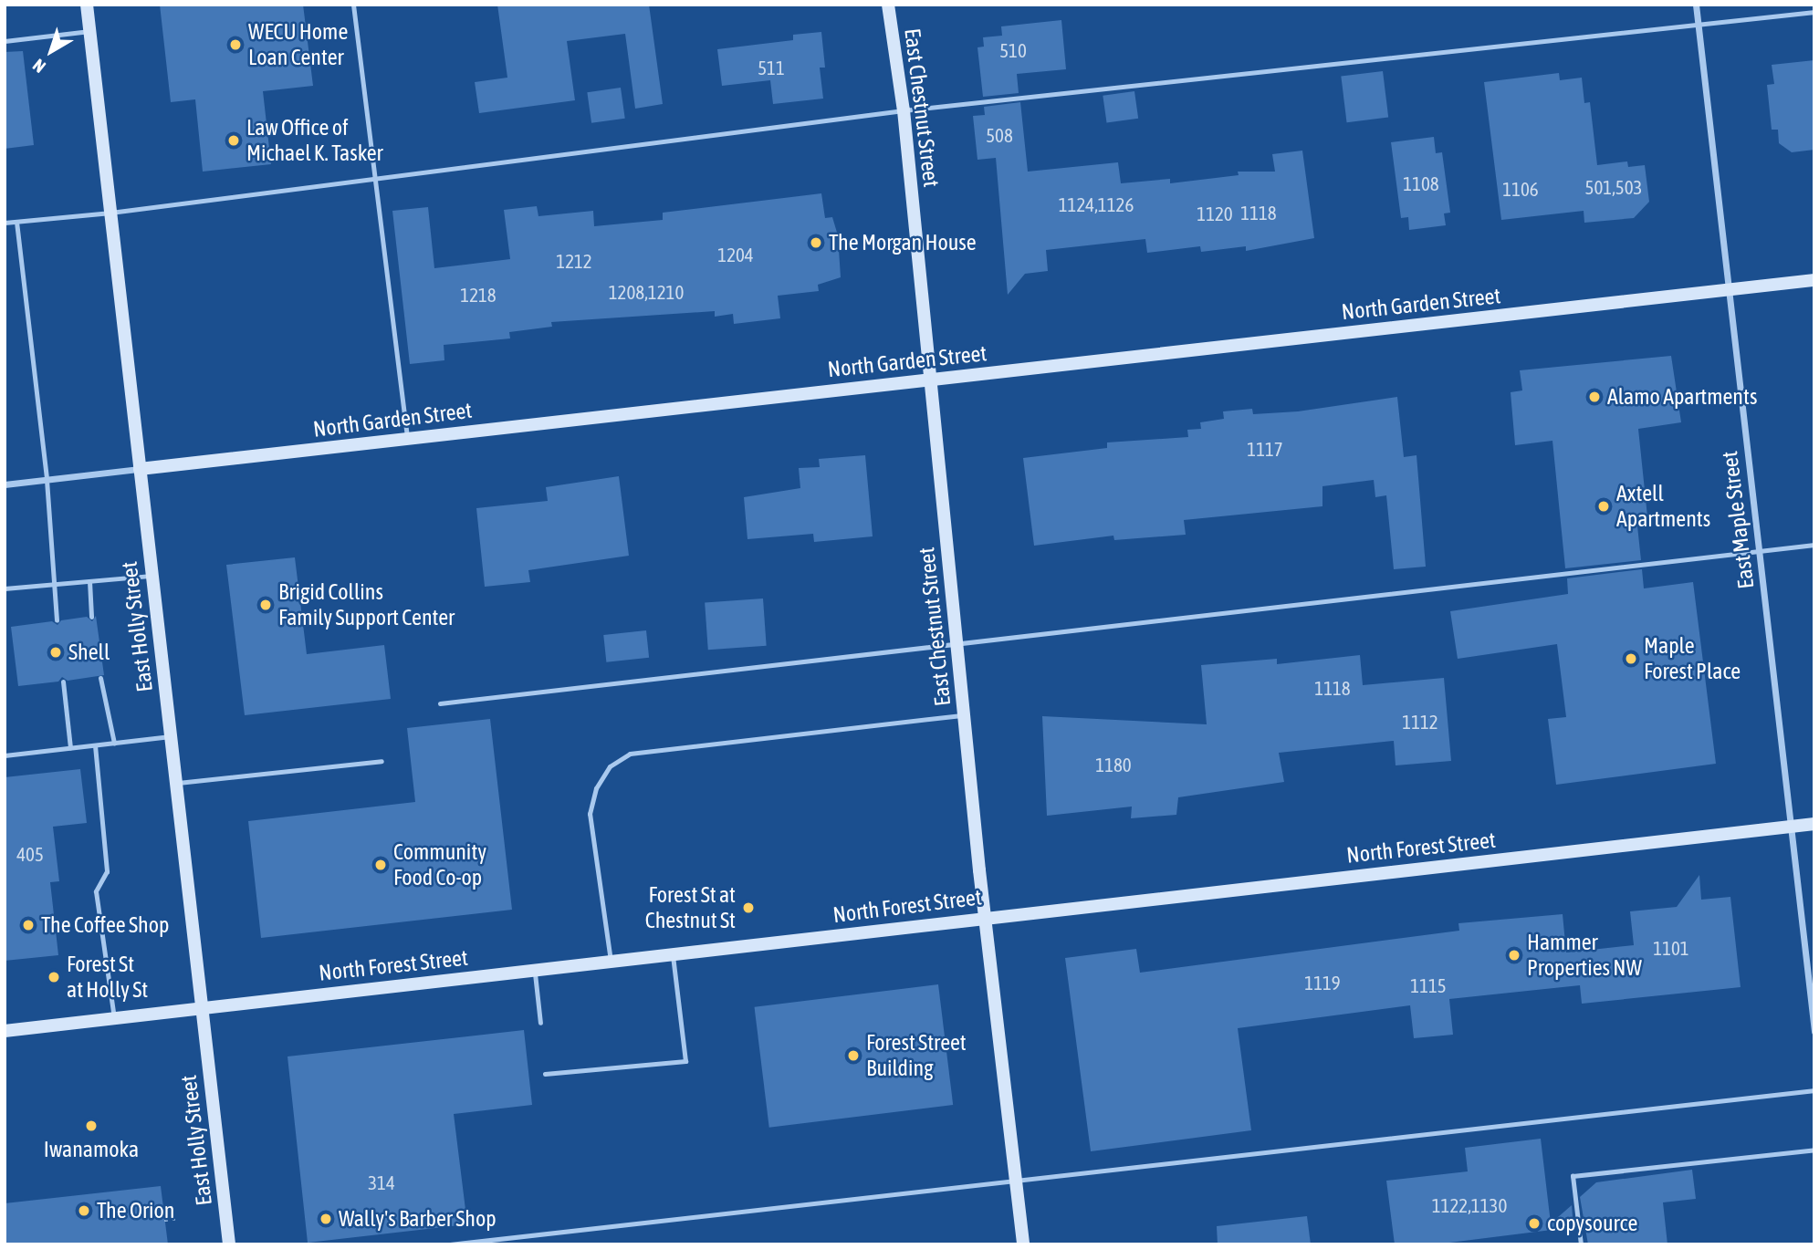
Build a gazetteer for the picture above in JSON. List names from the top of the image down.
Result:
{
  "streets": {
    "main road": [
      "East Chestnut Street",
      "North Garden Street",
      "East Holly Street",
      "North Forest Street"
    ],
    "street": ["East Maple Street"]
  },
  "crossings": [
    ["East Chestnut Street", "North Garden Street"],
    ["East Chestnut Street", "North Forest Street"],
    ["North Garden Street", "East Maple Street"],
    ["North Garden Street", "East Holly Street"],
    ["East Maple Street", "North Forest Street"],
    ["East Holly Street", "North Forest Street"]
  ],
  "places": [
    "WECU Home Loan Center",
    "Law Office of Michael K. Tasker",
    "The Morgan House",
    "Alamo Apartments",
    "Axtell Apartments",
    "Brigid Collins Family Support Center",
    "Shell",
    "Maple Forest Place",
    "Community Food Co-op",
    "Forest St at Chestnut St",
    "The Coffee Shop",
    "Hammer Properties NW",
    "Forest St at Holly St",
    "Forest Street Building",
    "Iwanamoka",
    "The Orion",
    "Wally's Barber Shop",
    "copysource"
  ],
  "house_numbers": [
    "510",
    "511",
    "508",
    "1108",
    "501,503",
    "1106",
    "1124,1126",
    "1118",
    "1120",
    "1204",
    "1212",
    "1208,1210",
    "1218",
    "1117",
    "1118",
    "1112",
    "1180",
    "405",
    "1101",
    "1119",
    "1115",
    "314",
    "1122,1130"
  ],
  "north": "bottom left"
}
